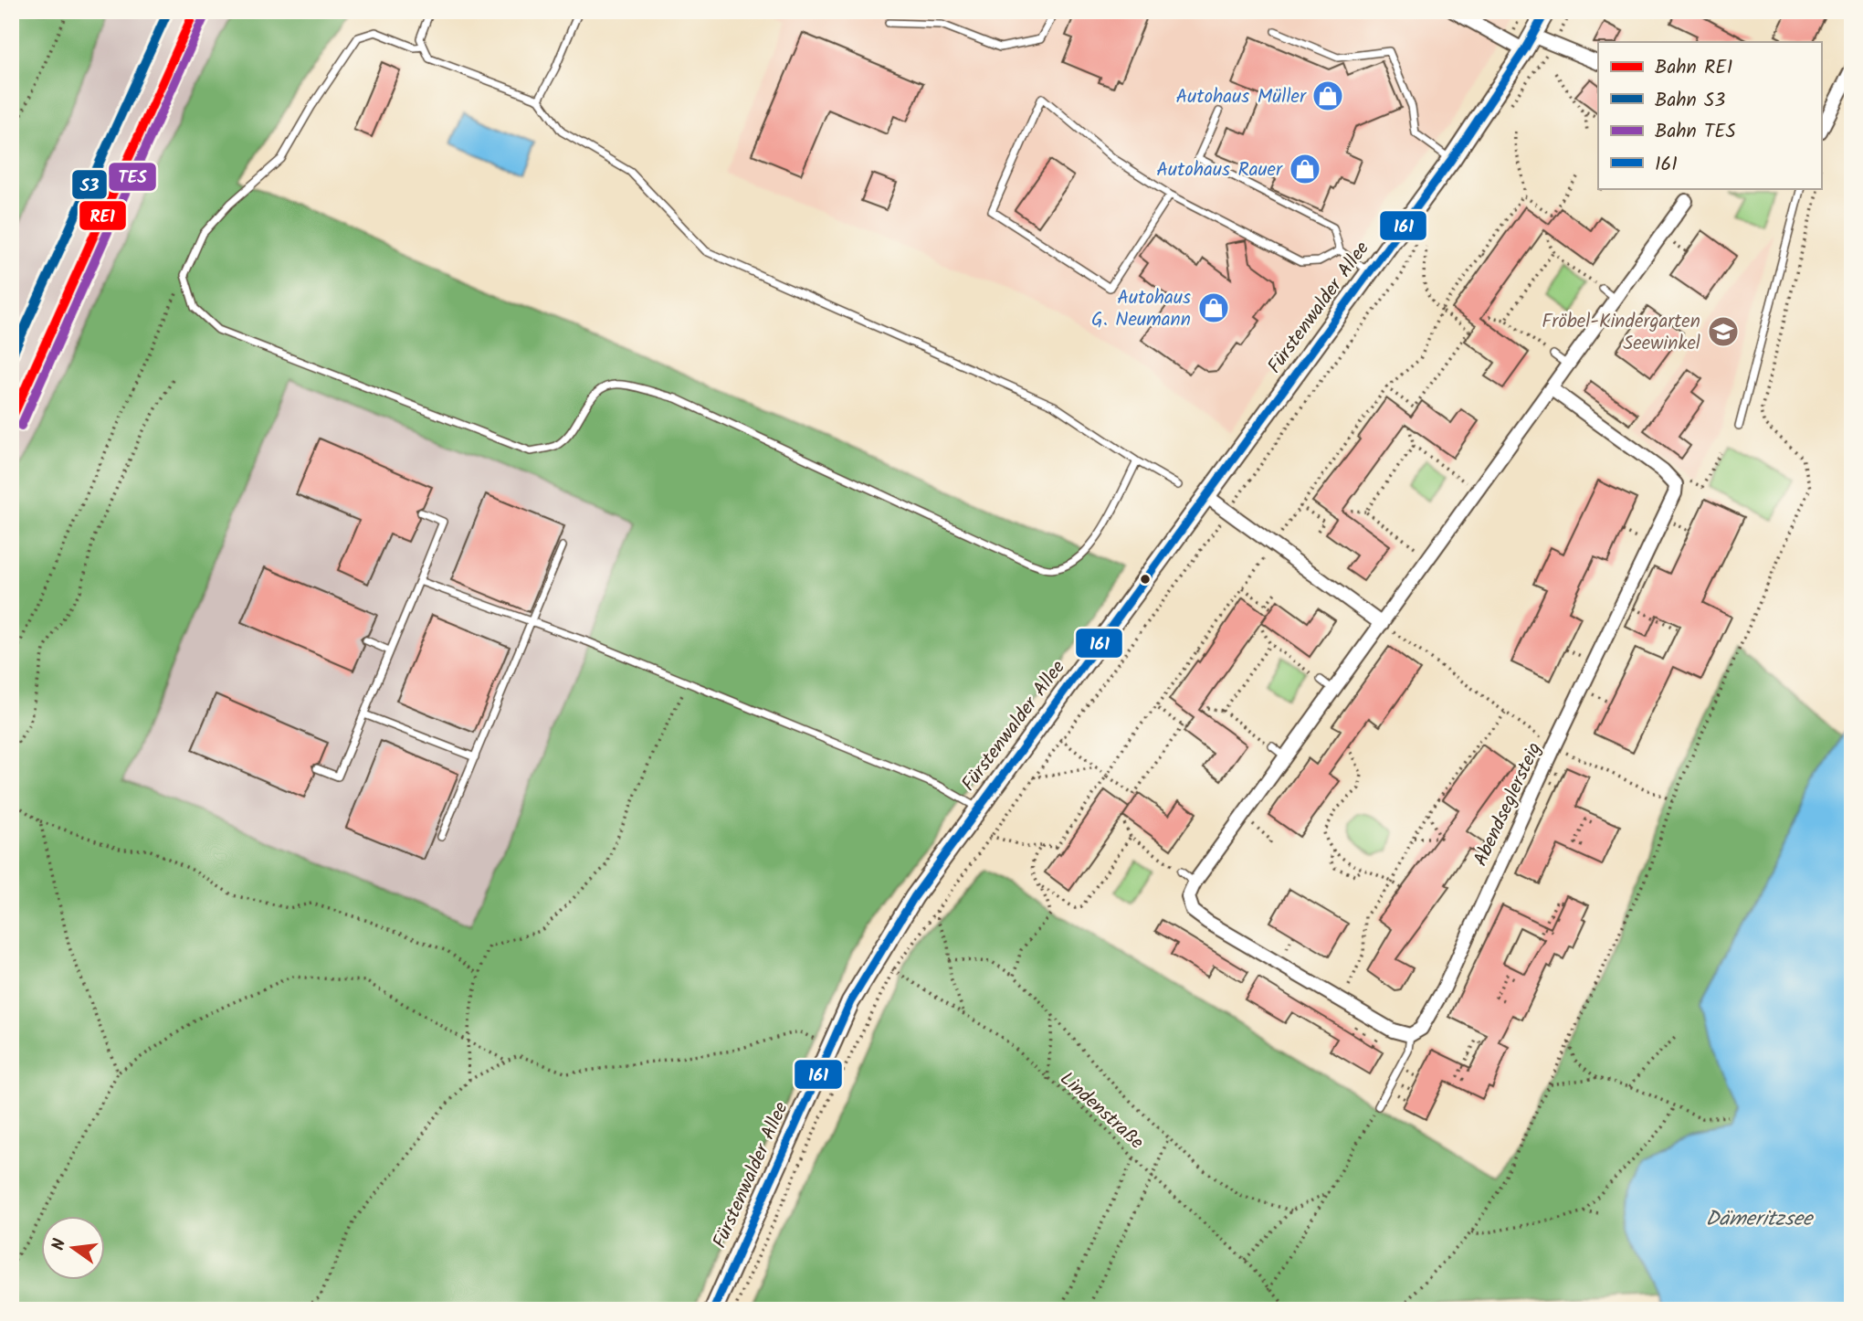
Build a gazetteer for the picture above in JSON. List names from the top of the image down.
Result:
{
  "streets": {
    "main road": ["Fürstenwalder Allee"],
    "street": ["Abendseglersteig"],
    "path": ["Lindenstraße"]
  },
  "crossings": [
    ["Fürstenwalder Allee", "Lindenstraße"]
  ],
  "water": ["Dämeritzsee"],
  "places": {
    "shop": ["Autohaus Müller", "Autohaus Rauer", "Autohaus G. Neumann"],
    "school or university": ["Fröbel-Kindergarten Seewinkel"]
  },
  "lines": [
    "rail line RE1",
    "rail line S3",
    "transit line 161",
    "rail line TES"
  ],
  "legend": [
    "Bahn RE1",
    "Bahn S3",
    "Bahn TES",
    "161"
  ],
  "north": "left"
}
